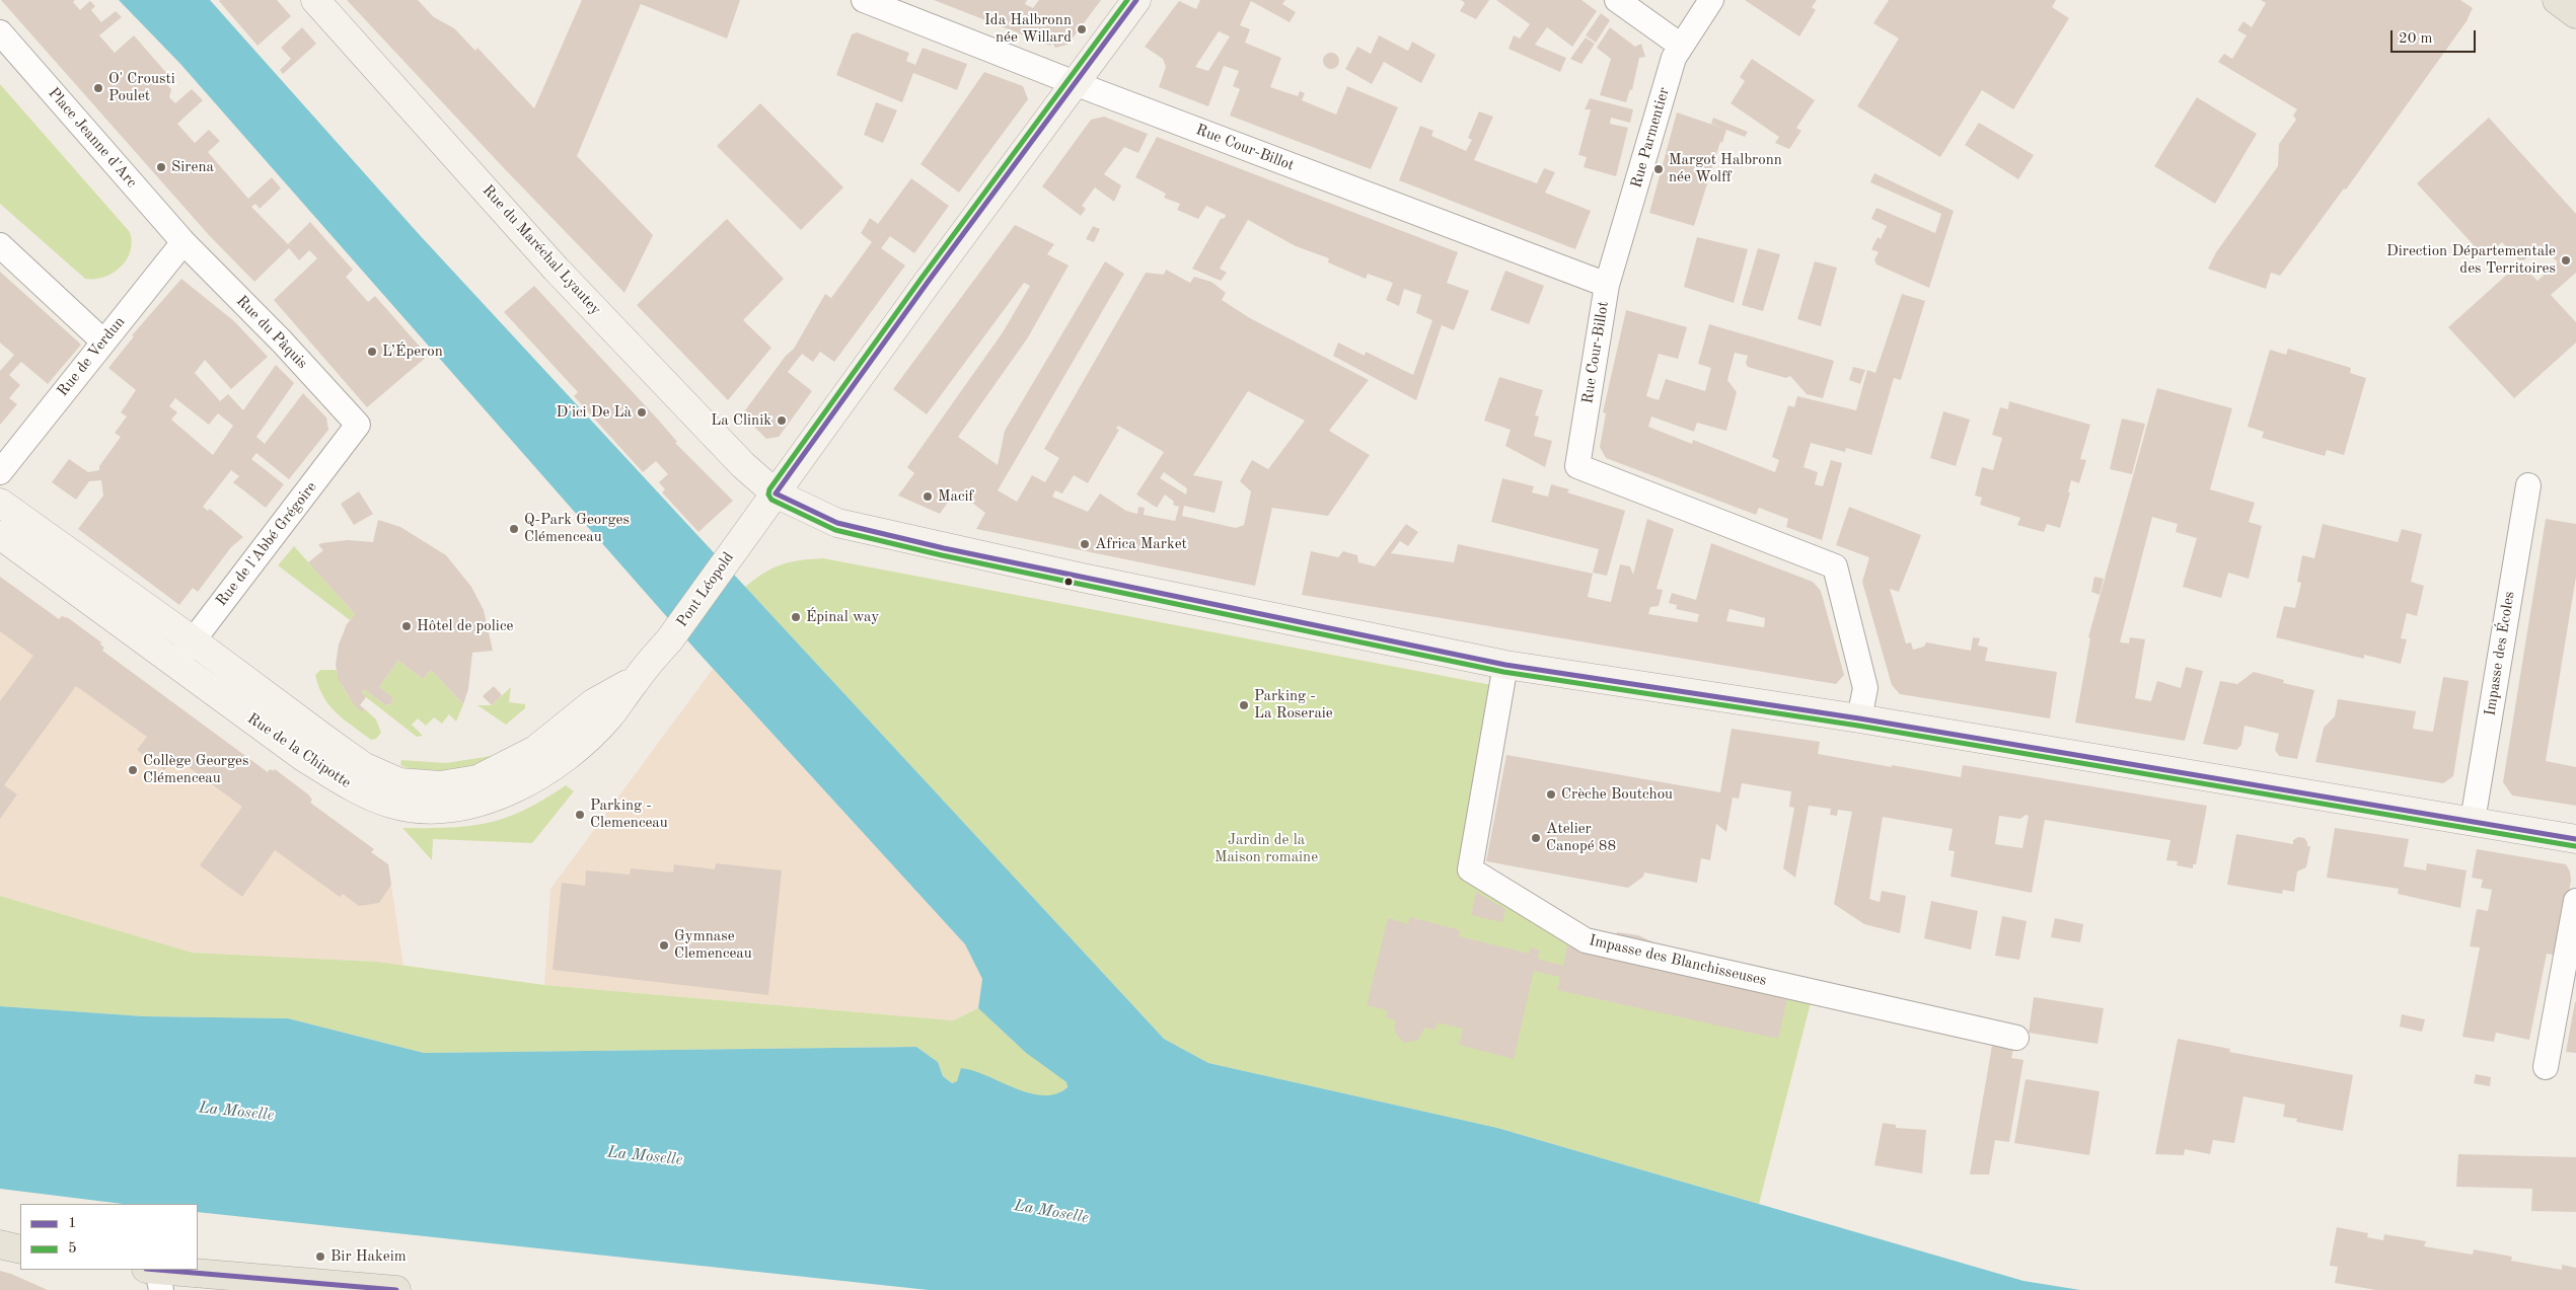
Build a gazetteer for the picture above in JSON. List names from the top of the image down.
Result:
{
  "streets": {
    "main road": ["Rue du Maréchal Lyautey", "Pont Léopold", "Rue de la Chipotte"],
    "street": [
      "Place Jeanne d'Arc",
      "Rue Parmentier",
      "Rue Cour-Billot",
      "Rue du Pâquis",
      "Rue de Verdun",
      "Rue de l'Abbé Grégoire",
      "Impasse des Écoles",
      "Impasse des Blanchisseuses"
    ]
  },
  "crossings": [
    ["Place Jeanne d'Arc", "Rue du Pâquis"],
    ["Place Jeanne d'Arc", "Rue de Verdun"],
    ["Rue Parmentier", "Rue Cour-Billot"],
    ["Rue Cour-Billot", "Rue du Maréchal Lyautey"],
    ["Rue du Maréchal Lyautey", "Pont Léopold"],
    ["Rue du Maréchal Lyautey", "Impasse des Écoles"],
    ["Rue du Maréchal Lyautey", "Impasse des Blanchisseuses"],
    ["Rue du Pâquis", "Rue de Verdun"],
    ["Rue du Pâquis", "Rue de l'Abbé Grégoire"],
    ["Rue de l'Abbé Grégoire", "Rue de la Chipotte"],
    ["Pont Léopold", "Rue de la Chipotte"]
  ],
  "water": ["La Moselle"],
  "parks": ["Jardin de la Maison romaine"],
  "places": [
    "Ida Halbronn née Willard",
    "O' Crousti Poulet",
    "Sirena",
    "Margot Halbronn née Wolff",
    "Direction Départementale des Territoires",
    "L’Éperon",
    "D'ici De Là",
    "La Clinik",
    "Macif",
    "Q-Park Georges Clémenceau",
    "Africa Market",
    "Épinal way",
    "Hôtel de police",
    "Parking - La Roseraie",
    "Collège Georges Clémenceau",
    "Crèche Boutchou",
    "Parking - Clemenceau",
    "Atelier Canopé 88",
    "Gymnase Clemenceau",
    "Bir Hakeim"
  ],
  "lines": ["transit line 1", "transit line 5"],
  "legend": ["1", "5"],
  "scale_bar": "20 m"
}
